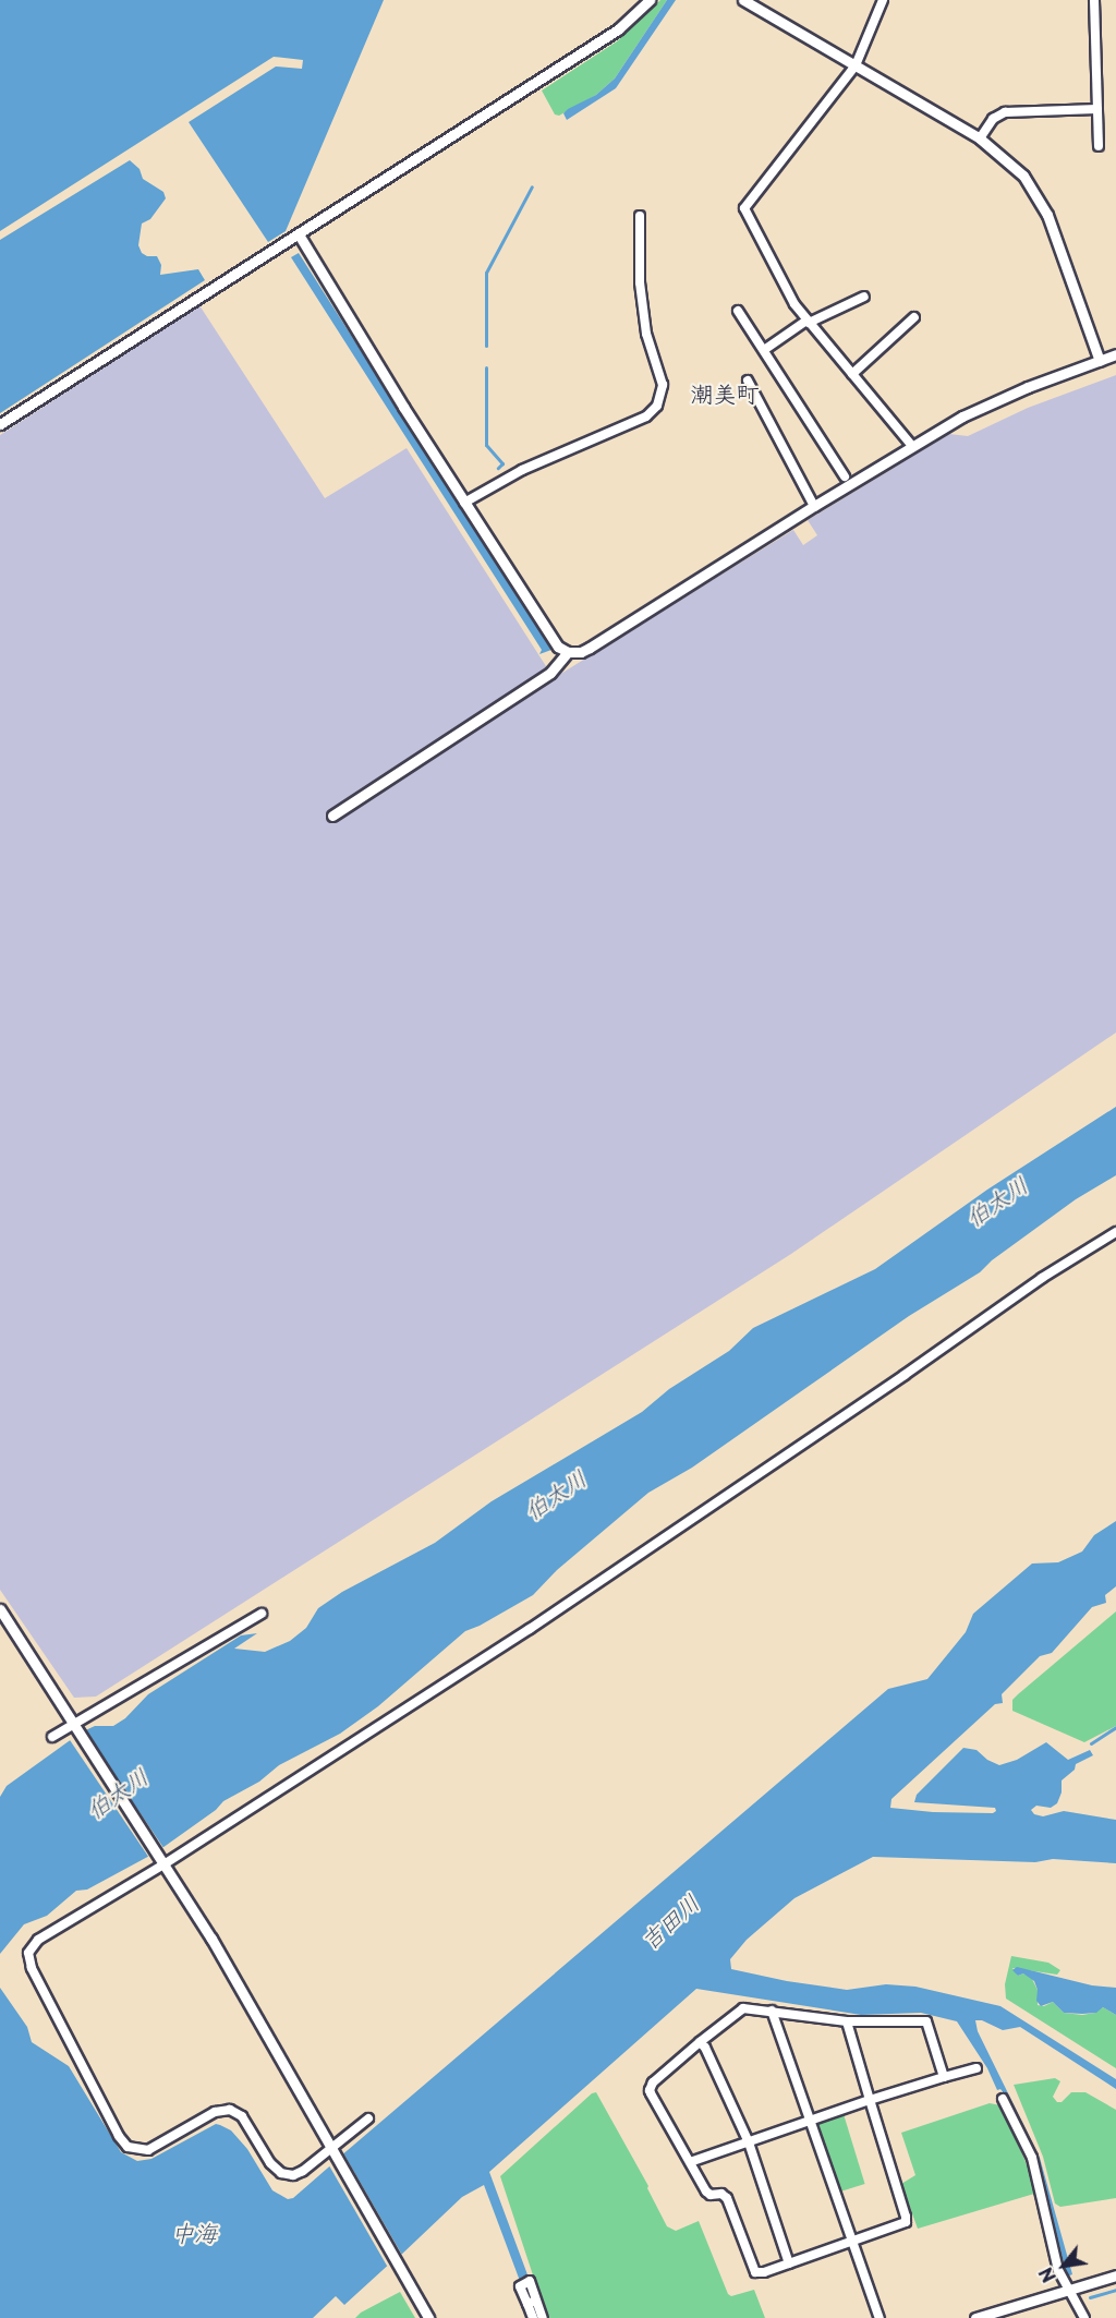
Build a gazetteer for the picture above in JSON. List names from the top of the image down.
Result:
{
  "districts": ["潮美町"],
  "water": ["伯太川", "吉田川", "中海"],
  "north": "bottom left"
}
